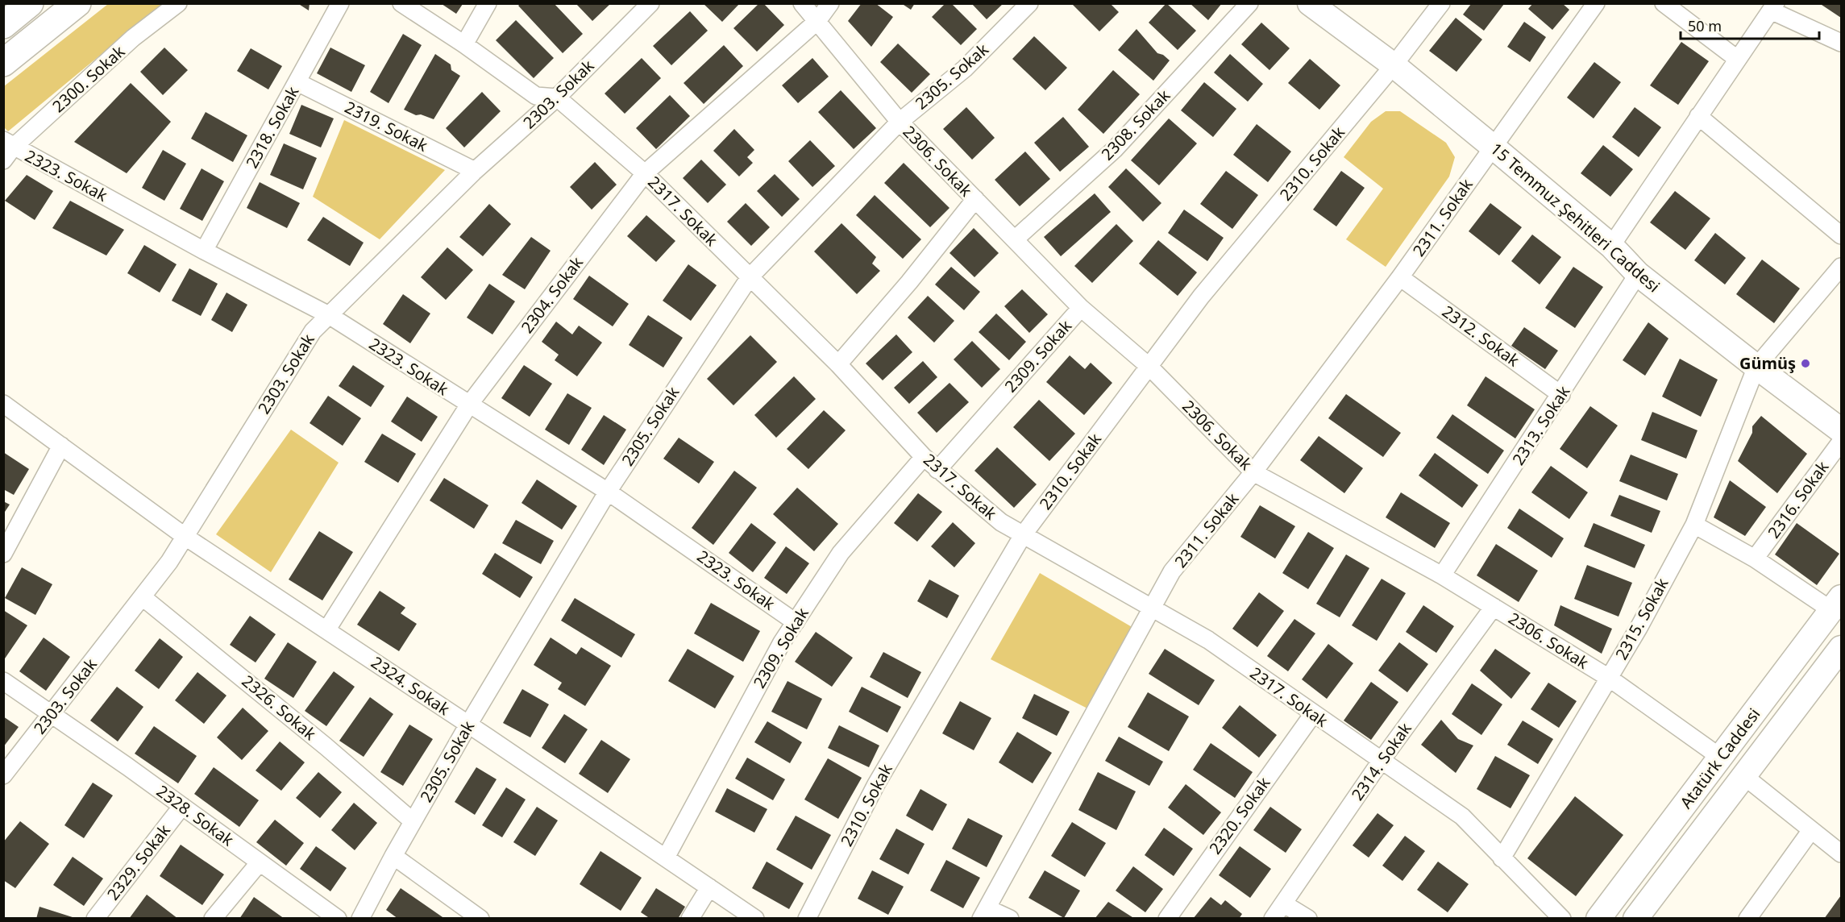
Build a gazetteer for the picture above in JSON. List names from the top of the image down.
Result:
{
  "streets": {
    "main road": ["15 Temmuz Şehitleri Caddesi", "Atatürk Caddesi"],
    "street": [
      "2305. Sokak",
      "2300. Sokak",
      "2303. Sokak",
      "2308. Sokak",
      "2319. Sokak",
      "2318. Sokak",
      "2306. Sokak",
      "2310. Sokak",
      "2323. Sokak",
      "2317. Sokak",
      "2311. Sokak",
      "2304. Sokak",
      "2312. Sokak",
      "2309. Sokak",
      "2313. Sokak",
      "2316. Sokak",
      "2315. Sokak",
      "2324. Sokak",
      "2326. Sokak",
      "2314. Sokak",
      "2328. Sokak",
      "2320. Sokak",
      "2329. Sokak"
    ]
  },
  "crossings": [
    ["2305. Sokak", "2306. Sokak"],
    ["2305. Sokak", "2323. Sokak"],
    ["2305. Sokak", "2317. Sokak"],
    ["2305. Sokak", "2324. Sokak"],
    ["2305. Sokak", "2326. Sokak"],
    ["2300. Sokak", "2323. Sokak"],
    ["2303. Sokak", "2319. Sokak"],
    ["2303. Sokak", "2323. Sokak"],
    ["2303. Sokak", "2317. Sokak"],
    ["2303. Sokak", "2324. Sokak"],
    ["2303. Sokak", "2326. Sokak"],
    ["2303. Sokak", "2328. Sokak"],
    ["2308. Sokak", "2306. Sokak"],
    ["2319. Sokak", "2318. Sokak"],
    ["2318. Sokak", "2323. Sokak"],
    ["2306. Sokak", "2310. Sokak"],
    ["2306. Sokak", "2311. Sokak"],
    ["2306. Sokak", "2304. Sokak"],
    ["2306. Sokak", "2309. Sokak"],
    ["2306. Sokak", "2313. Sokak"],
    ["2306. Sokak", "2315. Sokak"],
    ["2306. Sokak", "Atatürk Caddesi"],
    ["2306. Sokak", "2314. Sokak"],
    ["2310. Sokak", "2317. Sokak"],
    ["2310. Sokak", "15 Temmuz Şehitleri Caddesi"],
    ["2323. Sokak", "2304. Sokak"],
    ["2323. Sokak", "2309. Sokak"],
    ["2317. Sokak", "2311. Sokak"],
    ["2317. Sokak", "2304. Sokak"],
    ["2317. Sokak", "2309. Sokak"],
    ["2317. Sokak", "2315. Sokak"],
    ["2317. Sokak", "2314. Sokak"],
    ["2317. Sokak", "2320. Sokak"],
    ["2311. Sokak", "15 Temmuz Şehitleri Caddesi"],
    ["2311. Sokak", "2312. Sokak"],
    ["15 Temmuz Şehitleri Caddesi", "2313. Sokak"],
    ["15 Temmuz Şehitleri Caddesi", "2315. Sokak"],
    ["2304. Sokak", "2324. Sokak"],
    ["2312. Sokak", "2313. Sokak"],
    ["2309. Sokak", "2324. Sokak"],
    ["2328. Sokak", "2329. Sokak"]
  ],
  "places": ["Gümüş"],
  "scale_bar": "50 m"
}
